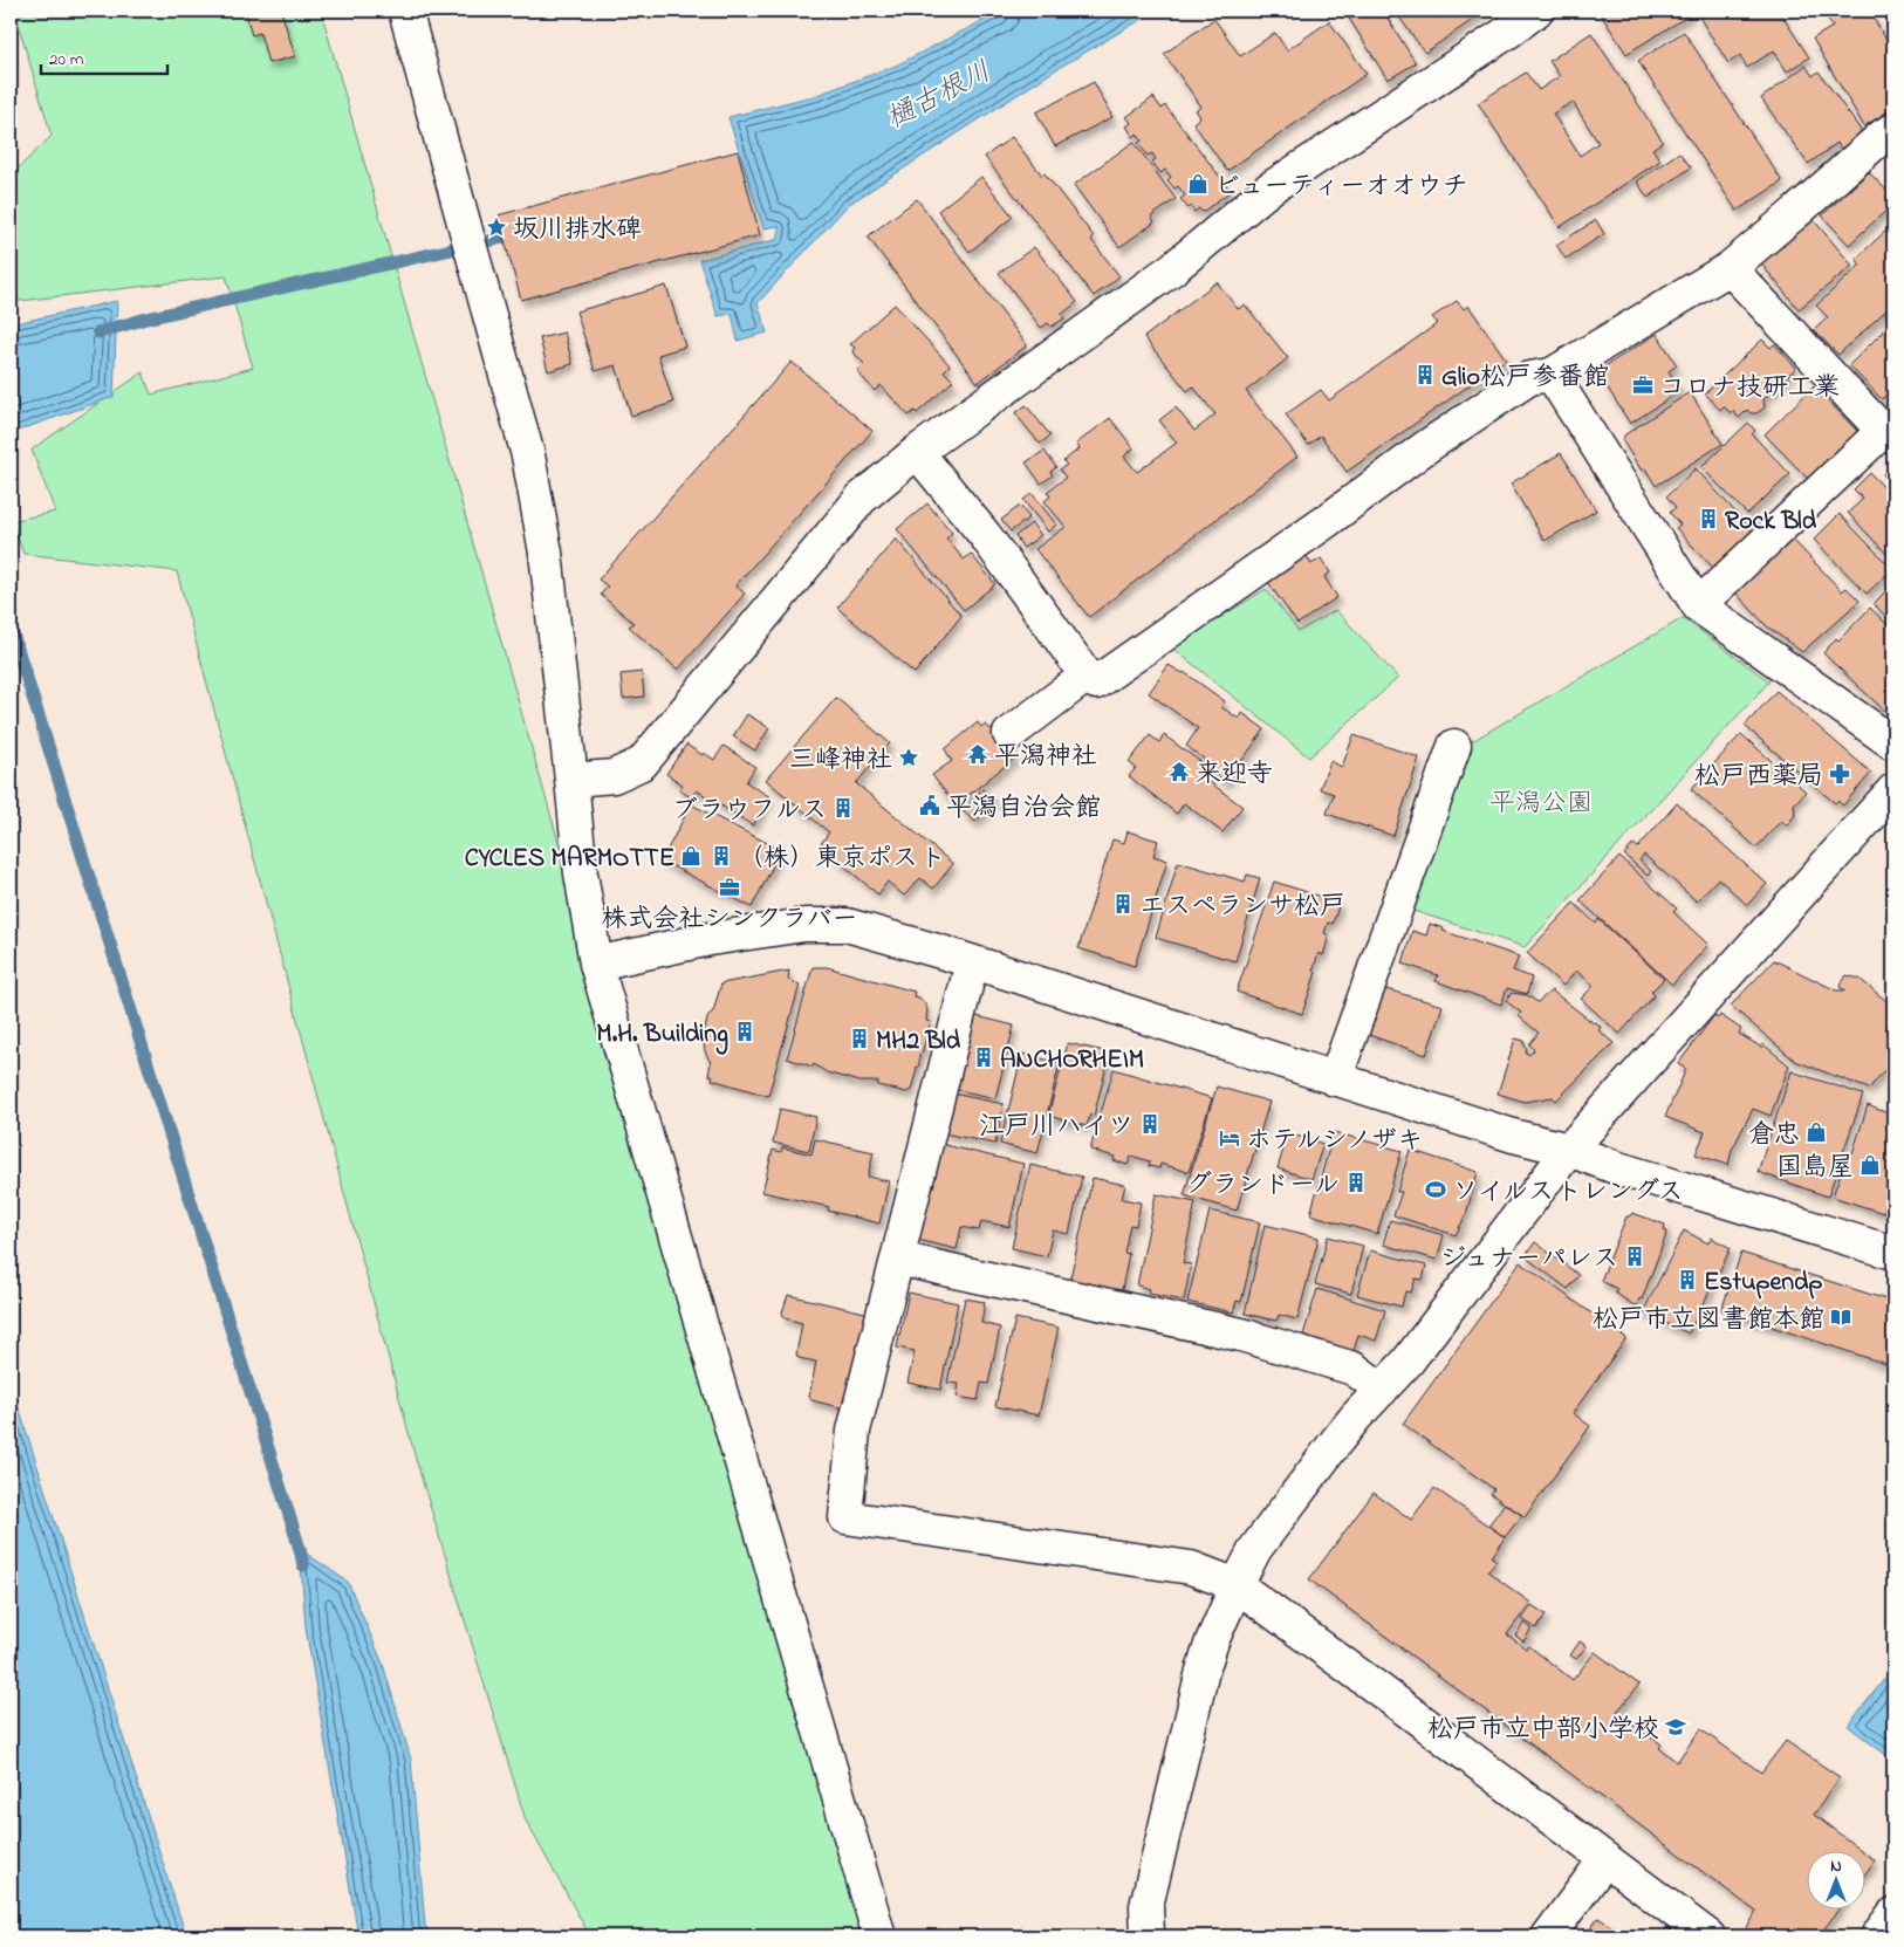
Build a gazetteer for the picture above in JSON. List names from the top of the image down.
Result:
{
  "water": ["樋古根川"],
  "parks": ["平潟公園"],
  "places": {
    "shop": [
      "ビューティーオオウチ",
      "CYCLES MARMOTTE",
      "倉忠",
      "国島屋"
    ],
    "place": ["坂川排水碑", "三峰神社"],
    "building": [
      "Glio松戸参番館",
      "Rock Bld",
      "ブラウフルス",
      "（株）東京ポスト",
      "エスペランサ松戸",
      "M.H. Building",
      "MH2 Bld",
      "ANCHORHEIM",
      "江戸川ハイツ",
      "グランドール",
      "ジュナーパレス",
      "Estupendp"
    ],
    "office": ["コロナ技研工業", "株式会社シンクラバー"],
    "temple": ["平潟神社", "来迎寺"],
    "pharmacy": ["松戸西薬局"],
    "public building": ["平潟自治会館"],
    "hotel": ["ホテルシノザキ"],
    "sports": ["ソイルストレングス"],
    "library": ["松戸市立図書館本館"],
    "school or university": ["松戸市立中部小学校"]
  },
  "scale_bar": "20 m",
  "north": "top"
}
